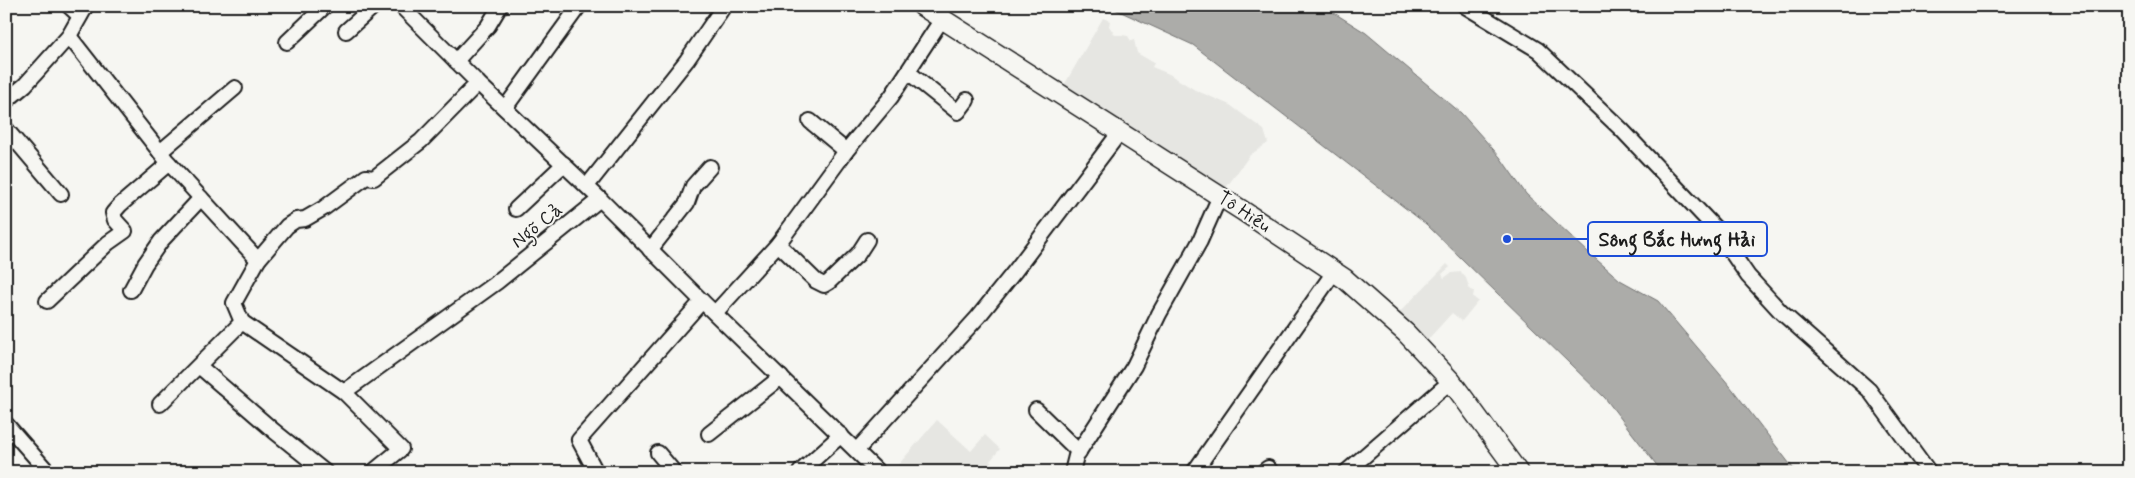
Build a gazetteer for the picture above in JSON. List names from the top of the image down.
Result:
{
  "streets": {
    "main road": ["Tô Hiệu"],
    "street": ["Ngõ Cả"]
  },
  "places": ["Sông Bắc Hưng Hải"]
}
